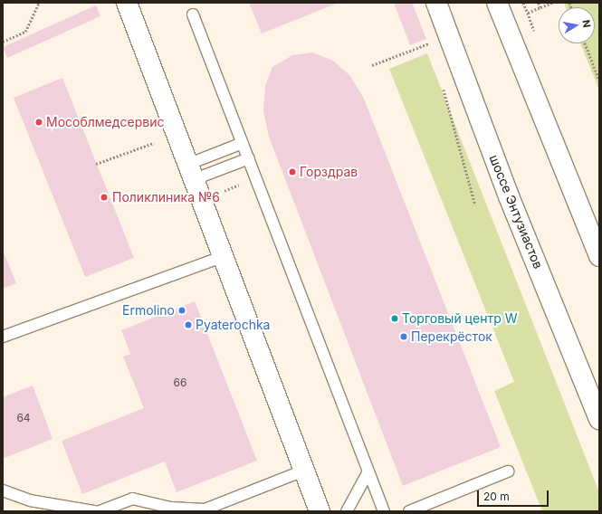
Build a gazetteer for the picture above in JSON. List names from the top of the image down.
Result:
{
  "streets": {
    "main road": ["шоссе Энтузиастов"]
  },
  "places": [
    "Мособлмедсервис",
    "Горздрав",
    "Поликлиника №6",
    "Ermolino",
    "Торговый центр W",
    "Pyaterochka",
    "Перекрёсток"
  ],
  "house_numbers": ["66", "64"],
  "scale_bar": "20 m",
  "north": "right"
}
